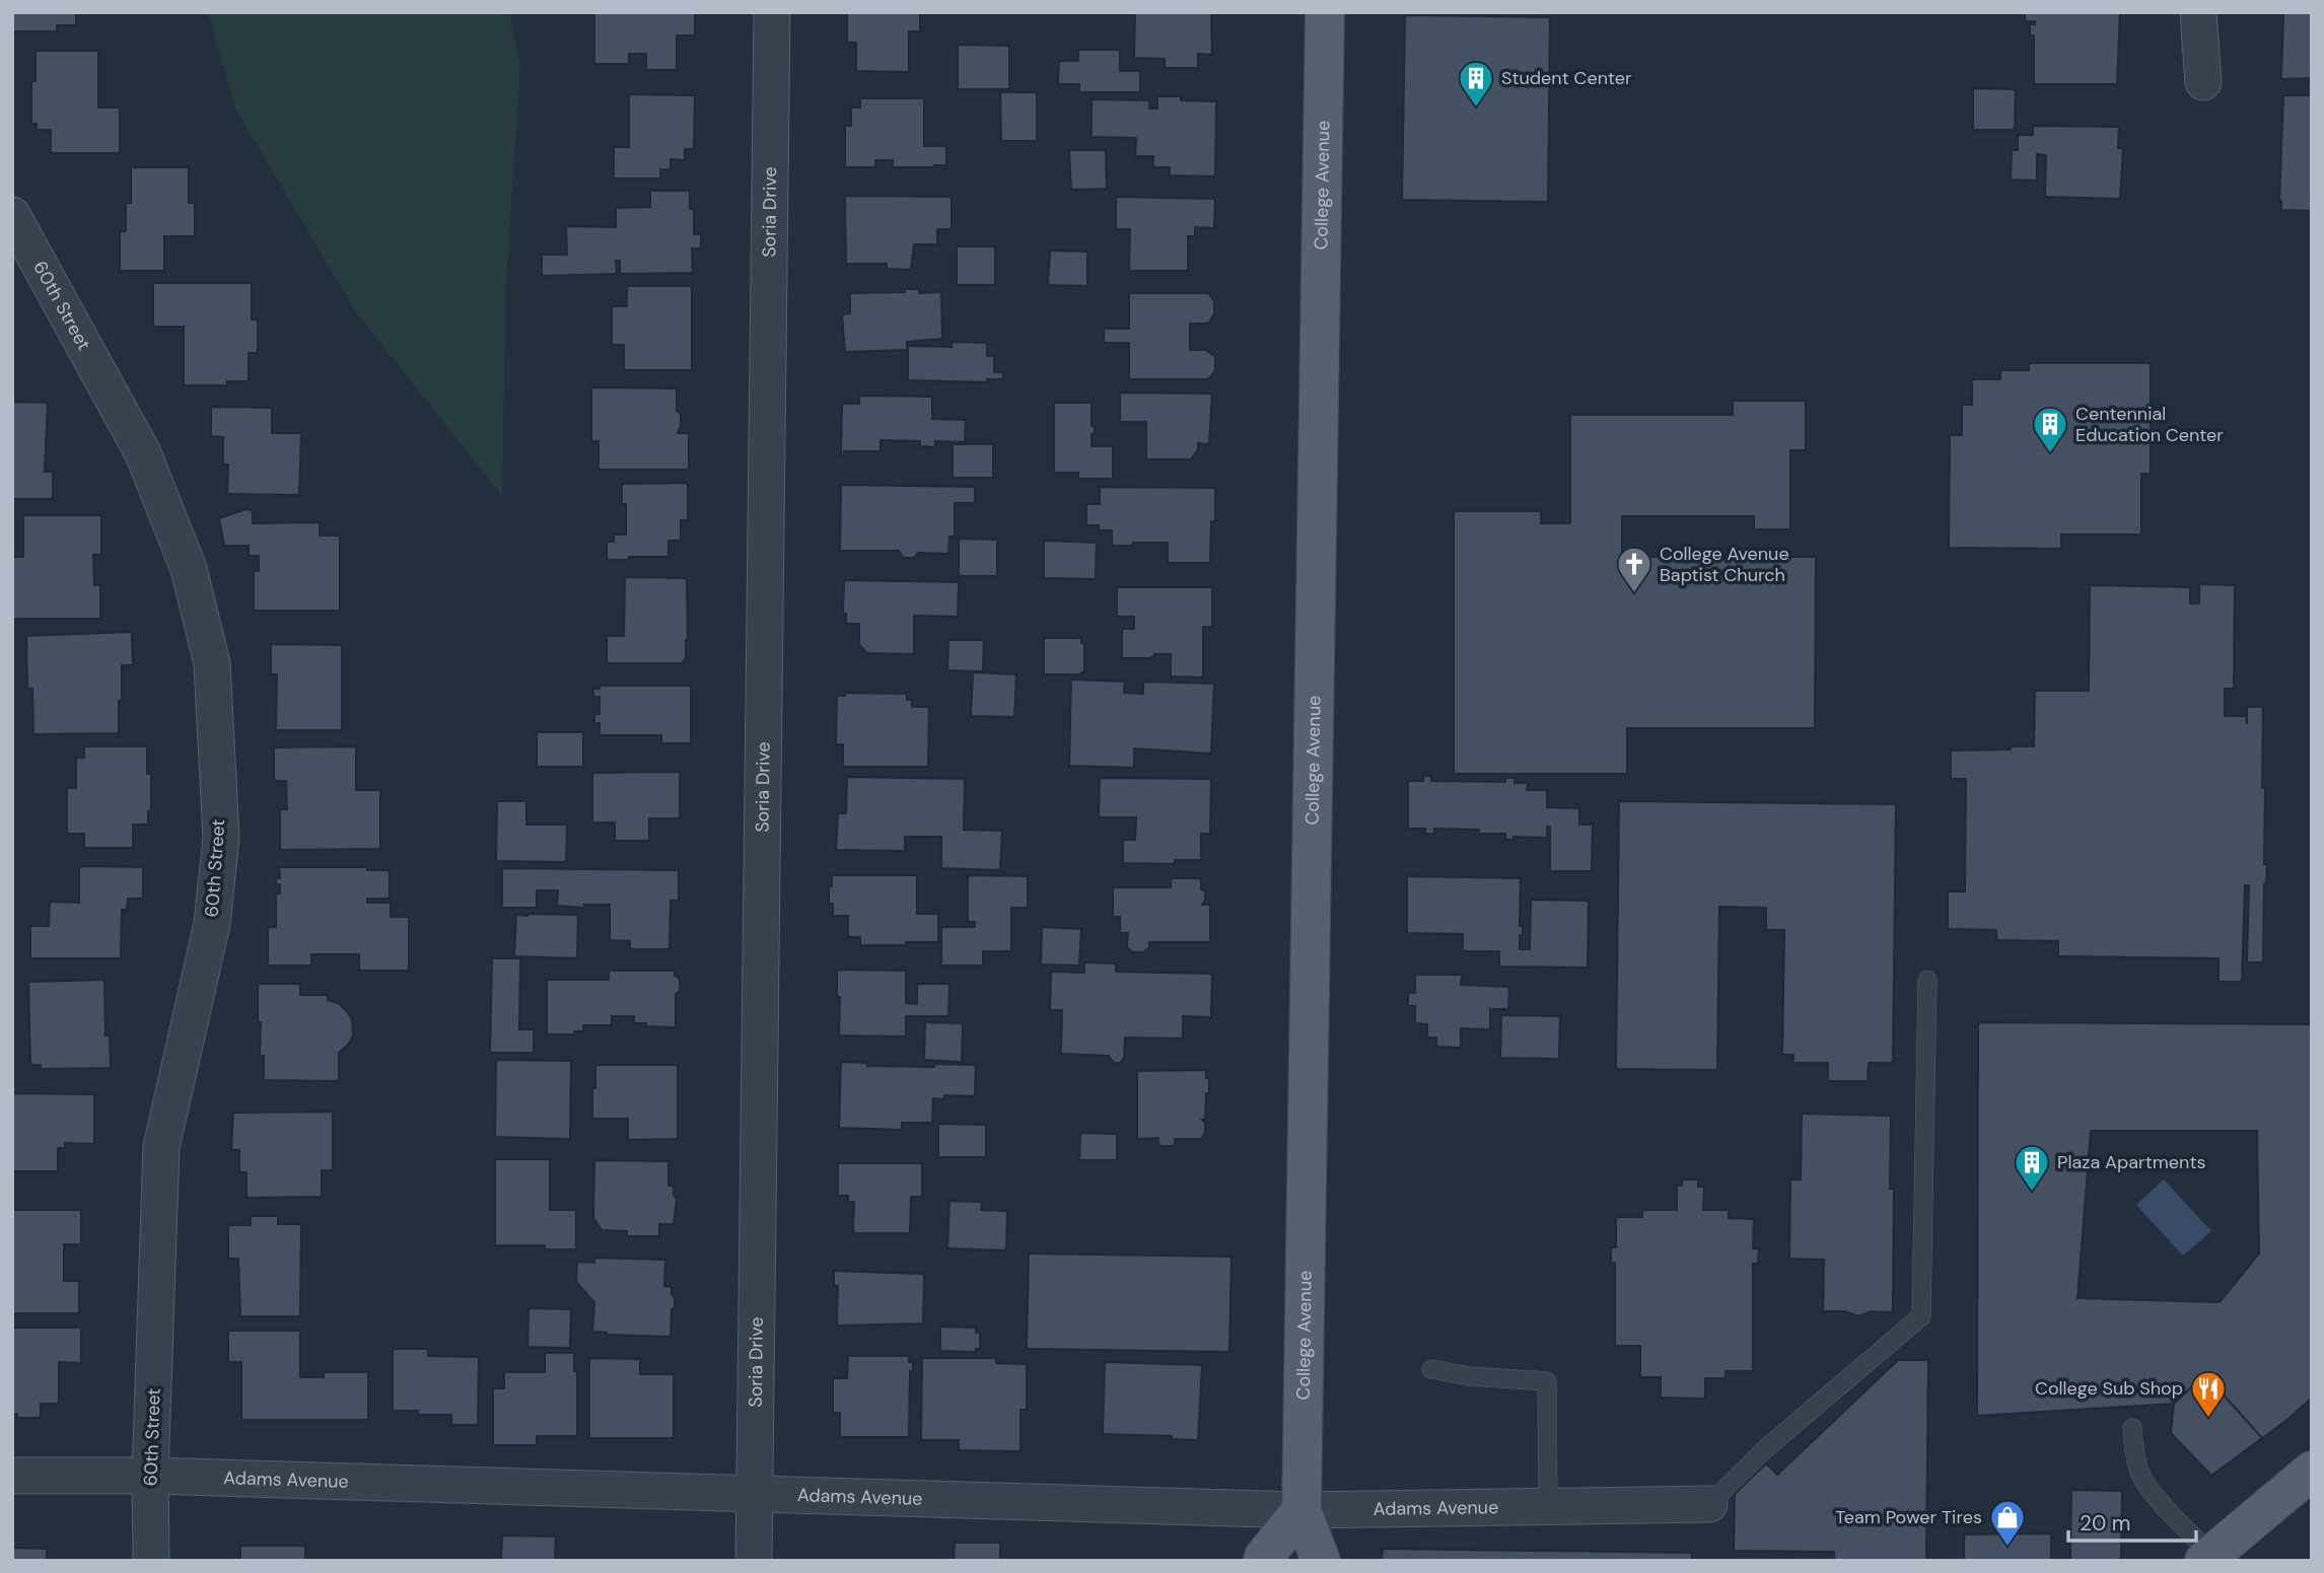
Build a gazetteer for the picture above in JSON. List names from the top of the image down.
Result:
{
  "streets": {
    "main road": ["College Avenue"],
    "street": ["Soria Drive", "60th Street", "Adams Avenue"]
  },
  "crossings": [
    ["College Avenue", "Adams Avenue"],
    ["Soria Drive", "Adams Avenue"],
    ["60th Street", "Adams Avenue"]
  ],
  "places": {
    "building": ["Student Center", "Centennial Education Center", "Plaza Apartments"],
    "church": ["College Avenue Baptist Church"],
    "restaurant": ["College Sub Shop"],
    "shop": ["Team Power Tires"]
  },
  "scale_bar": "20 m"
}
